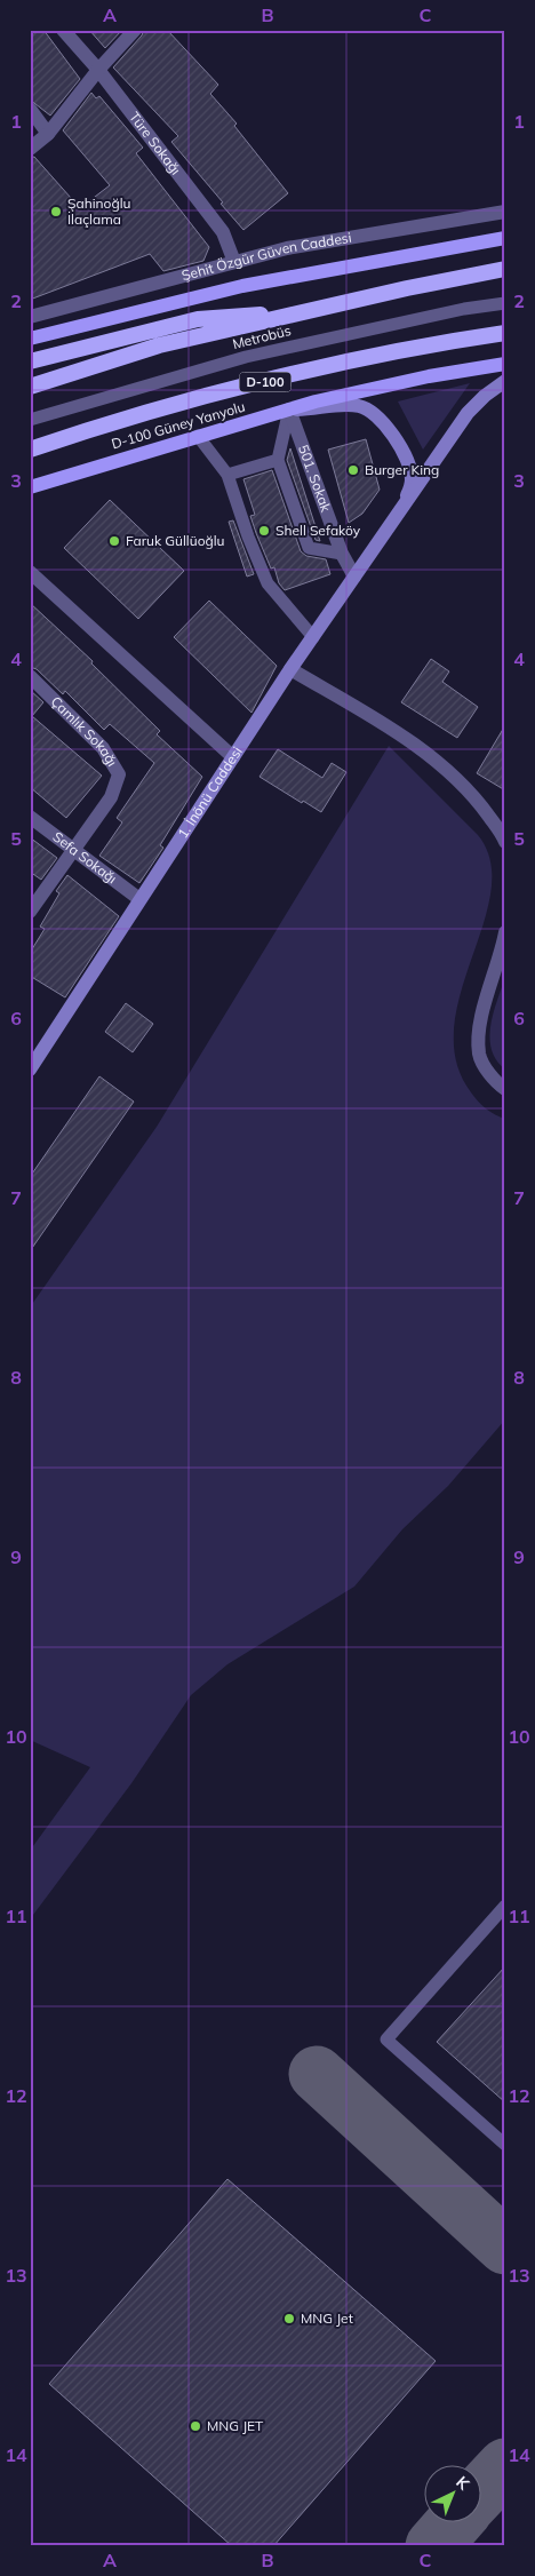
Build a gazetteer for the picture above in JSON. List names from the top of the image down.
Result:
{
  "streets": {
    "highway": ["D-100"],
    "main road": ["D-100 Güney Yanyolu", "1. İnönü Caddesi"],
    "street": [
      "Türe Sokağı",
      "Şehit Özgür Güven Caddesi",
      "501. Sokak",
      "Çamlık Sokağı",
      "Sefa Sokağı"
    ],
    "lane": ["Metrobüs"]
  },
  "crossings": [
    ["Türe Sokağı", "Şehit Özgür Güven Caddesi"],
    ["D-100 Güney Yanyolu", "501. Sokak"],
    ["501. Sokak", "1. İnönü Caddesi"],
    ["Çamlık Sokağı", "Sefa Sokağı"],
    ["1. İnönü Caddesi", "Sefa Sokağı"]
  ],
  "places": [
    "Şahinoğlu İlaçlama",
    "Burger King",
    "Shell Sefaköy",
    "Faruk Güllüoğlu",
    "MNG Jet",
    "MNG JET"
  ],
  "north": "top right",
  "grid": {
    "columns": ["A", "B", "C"],
    "rows": [
      "1",
      "2",
      "3",
      "4",
      "5",
      "6",
      "7",
      "8",
      "9",
      "10",
      "11",
      "12",
      "13",
      "14"
    ]
  }
}
